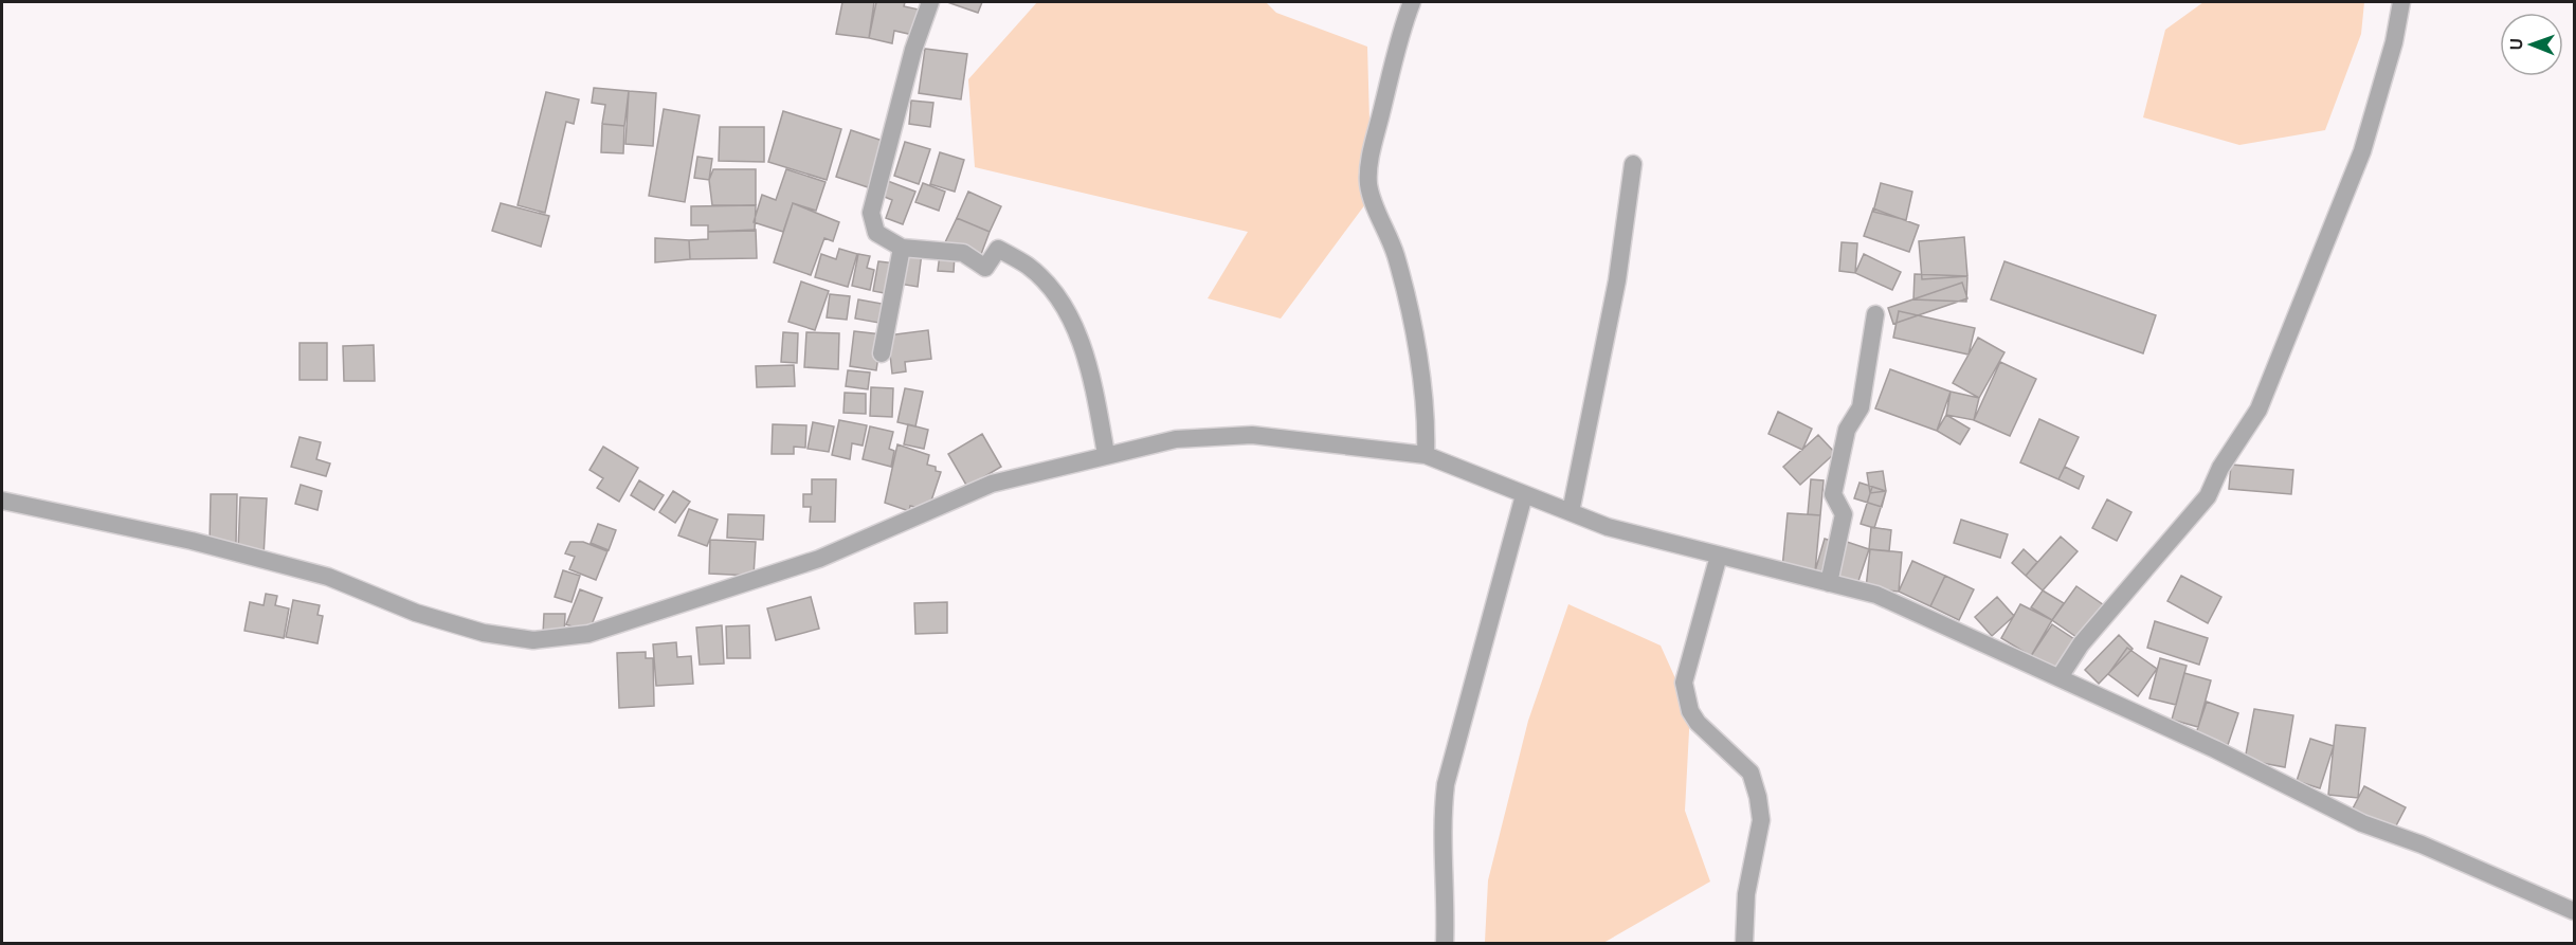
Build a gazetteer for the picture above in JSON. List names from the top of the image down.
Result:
{
  "north": "left"
}
